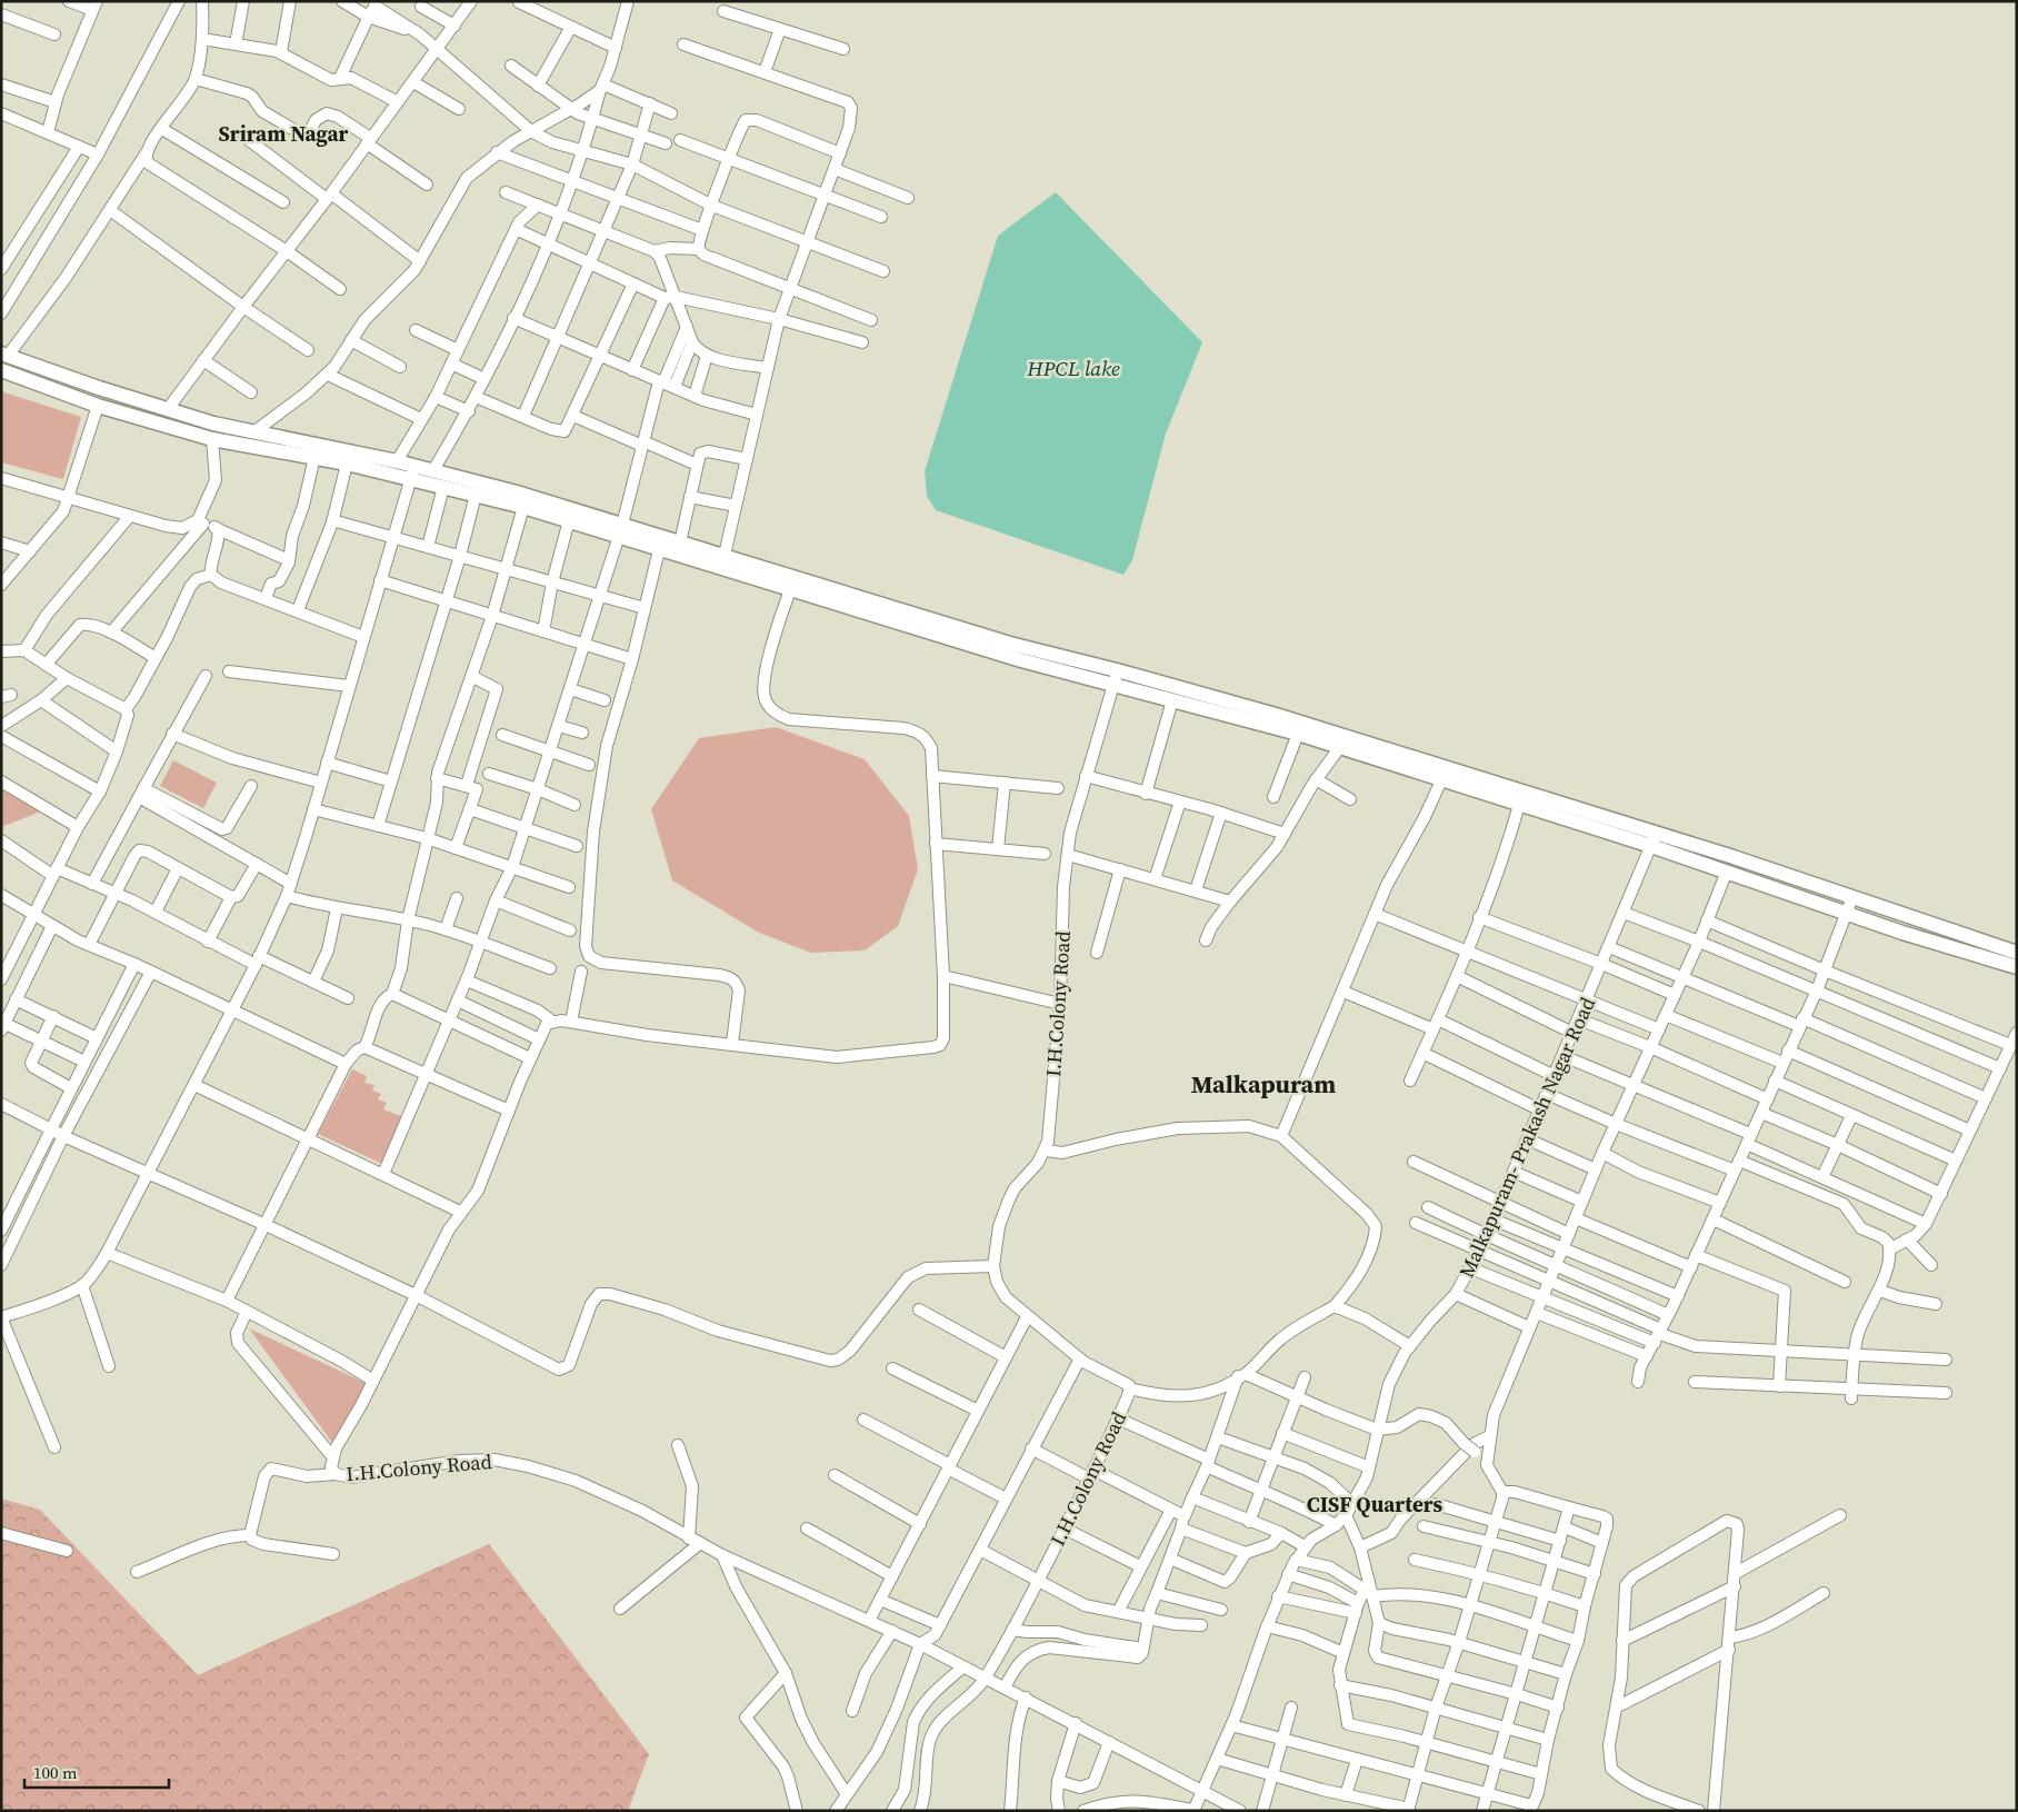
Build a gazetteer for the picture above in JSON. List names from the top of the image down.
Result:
{
  "streets": {
    "street": ["I.H.Colony Road", "Malkapuram- Prakash Nagar Road"]
  },
  "districts": ["Sriram Nagar", "Malkapuram", "CISF Quarters"],
  "water": ["HPCL lake"],
  "scale_bar": "100 m"
}
